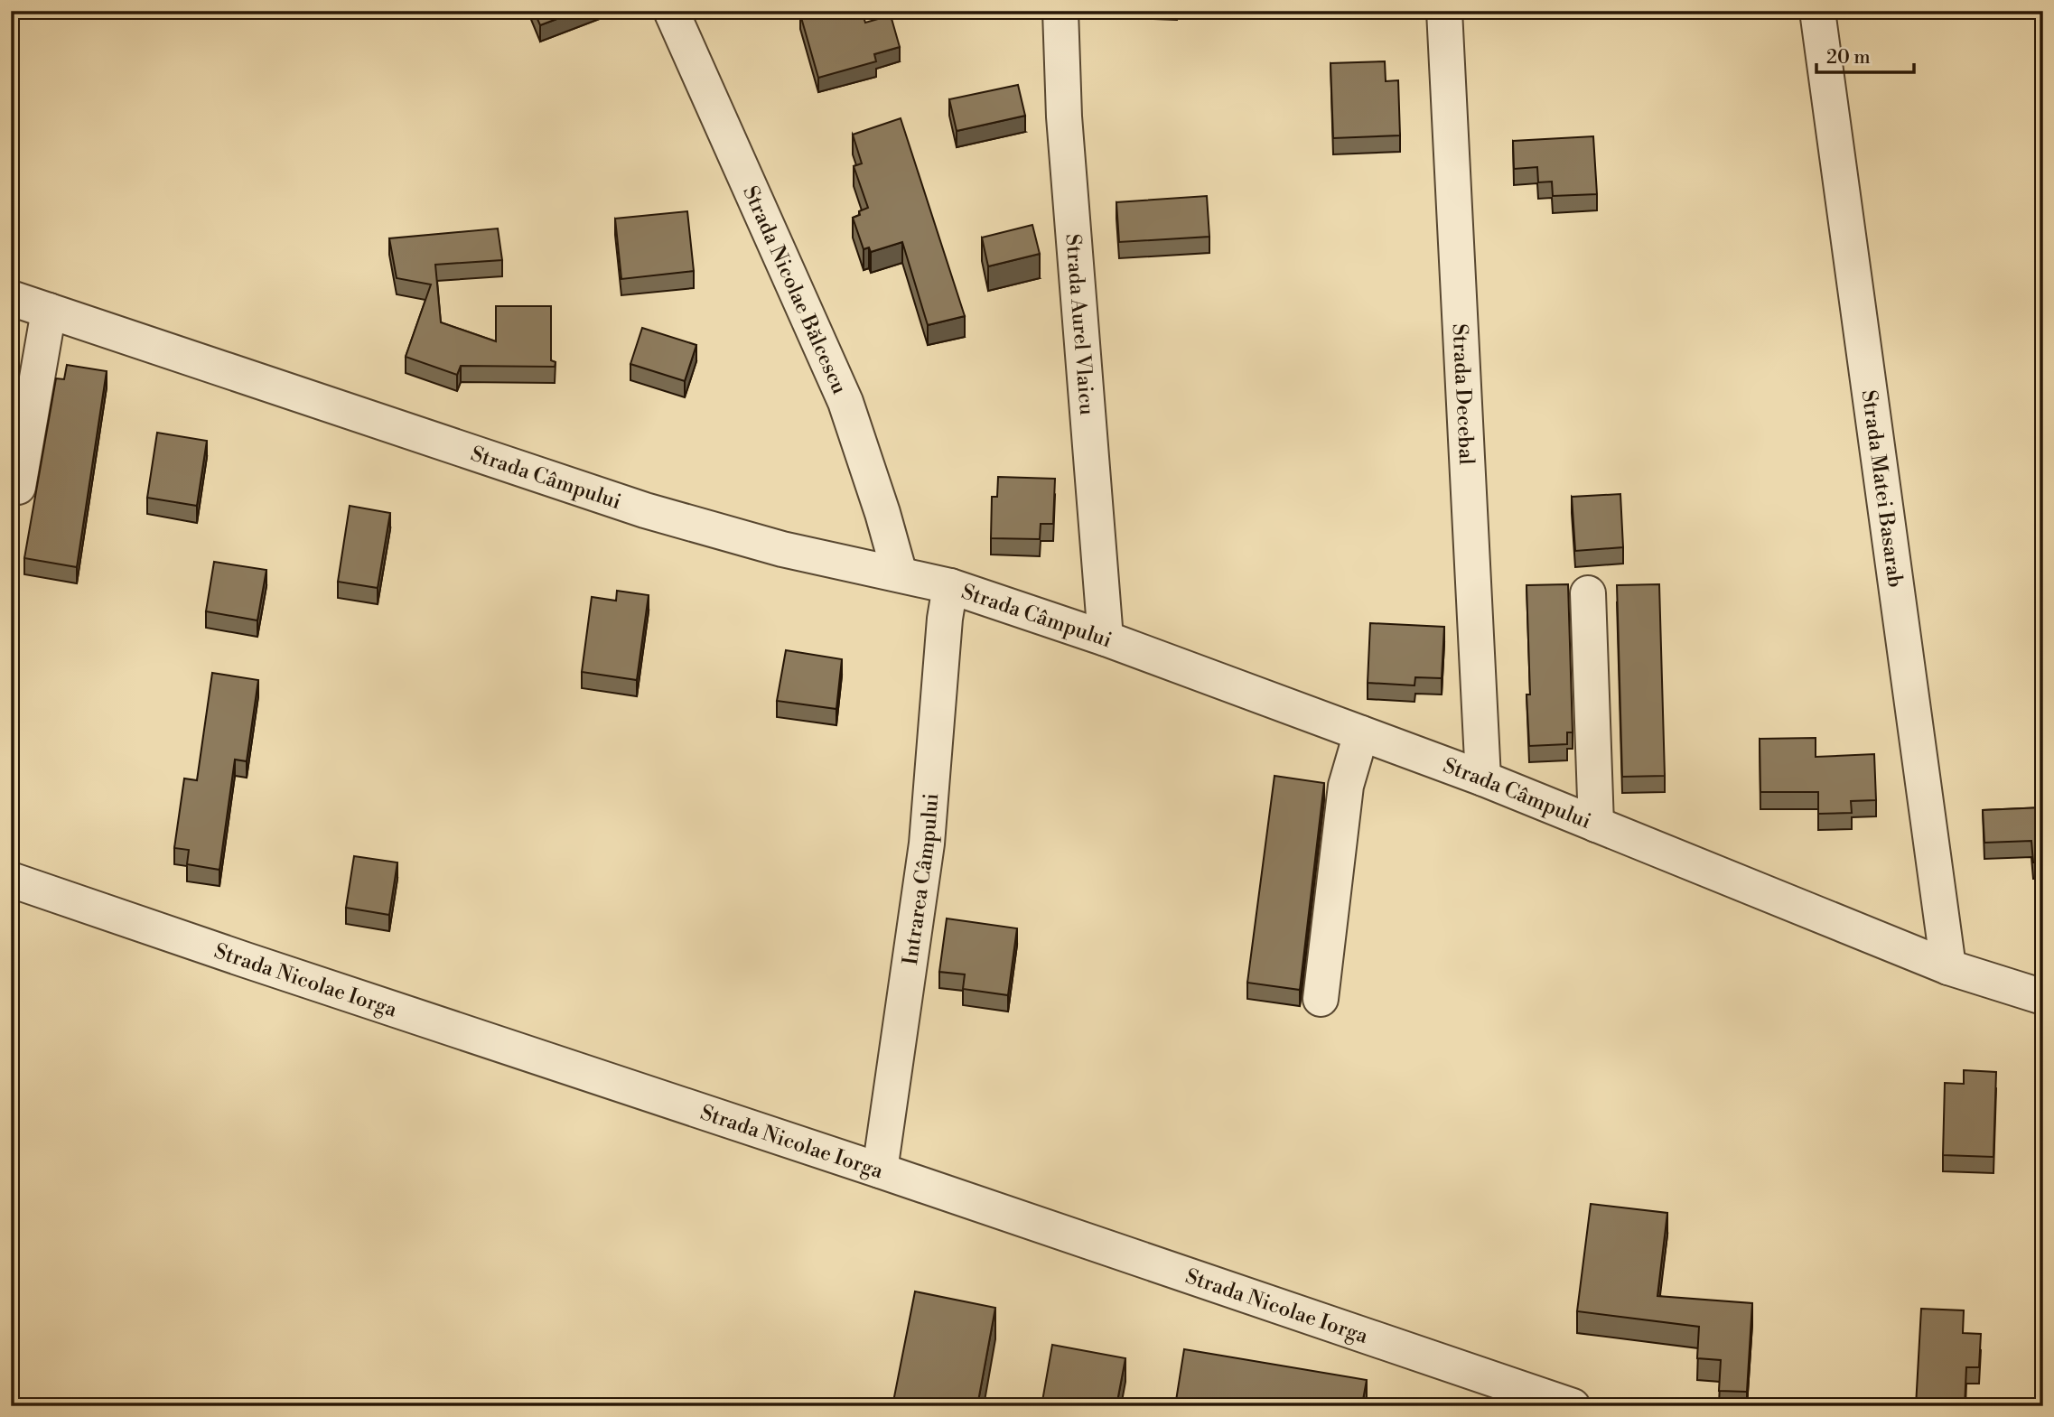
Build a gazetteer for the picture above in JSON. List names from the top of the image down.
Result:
{
  "streets": {
    "street": [
      "Strada Nicolae Bălcescu",
      "Strada Aurel Vlaicu",
      "Strada Decebal",
      "Strada Câmpului",
      "Strada Matei Basarab",
      "Intrarea Câmpului",
      "Strada Nicolae Iorga"
    ]
  },
  "crossings": [
    ["Strada Nicolae Bălcescu", "Strada Câmpului"],
    ["Strada Aurel Vlaicu", "Strada Câmpului"],
    ["Strada Decebal", "Strada Câmpului"],
    ["Strada Câmpului", "Strada Matei Basarab"],
    ["Strada Câmpului", "Intrarea Câmpului"],
    ["Intrarea Câmpului", "Strada Nicolae Iorga"]
  ],
  "scale_bar": "20 m"
}
